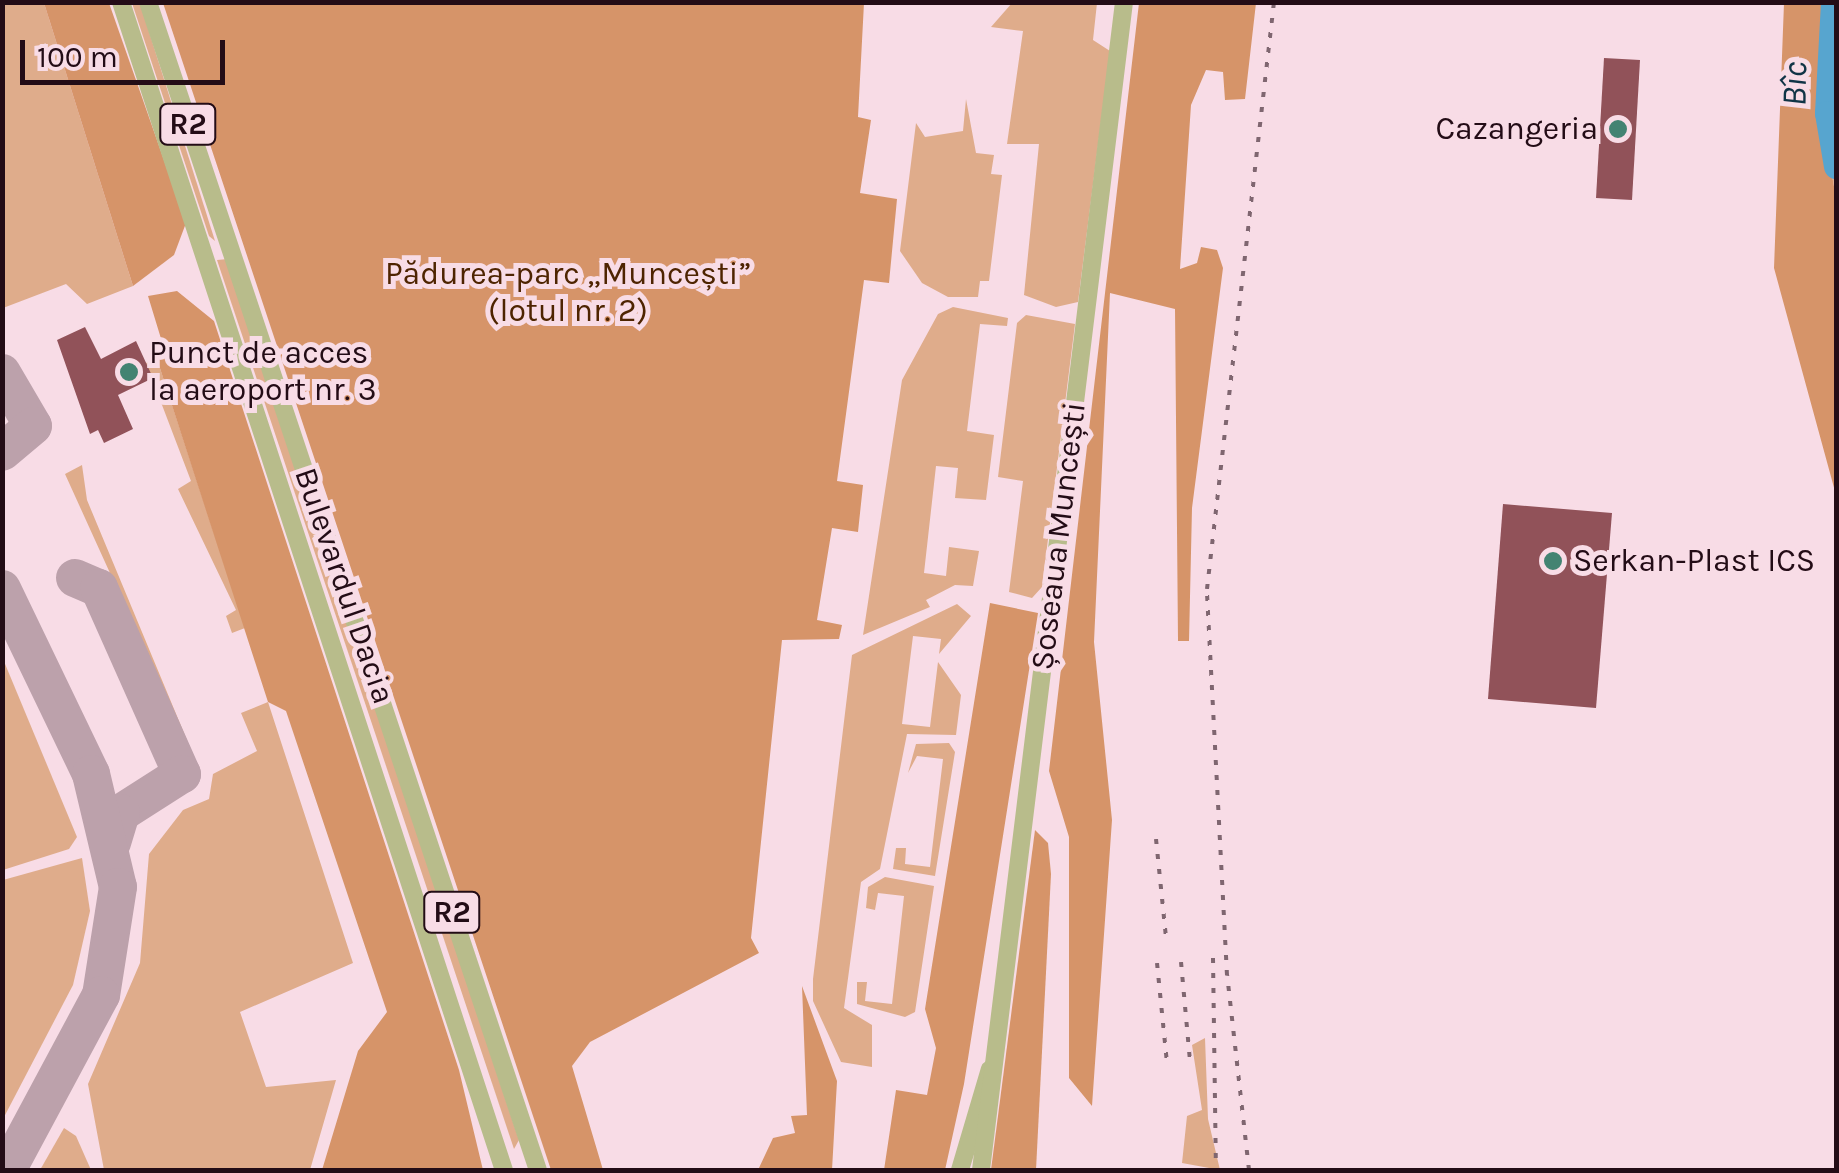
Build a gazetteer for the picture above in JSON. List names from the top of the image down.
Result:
{
  "streets": {
    "main road": ["R2", "Șoseaua Muncești", "Bulevardul Dacia"]
  },
  "water": ["Bîc"],
  "parks": ["Pădurea-parc „Muncești” (lotul nr. 2)"],
  "places": ["Cazangeria", "Punct de acces la aeroport nr. 3", "Serkan-Plast ICS"],
  "scale_bar": "100 m"
}
